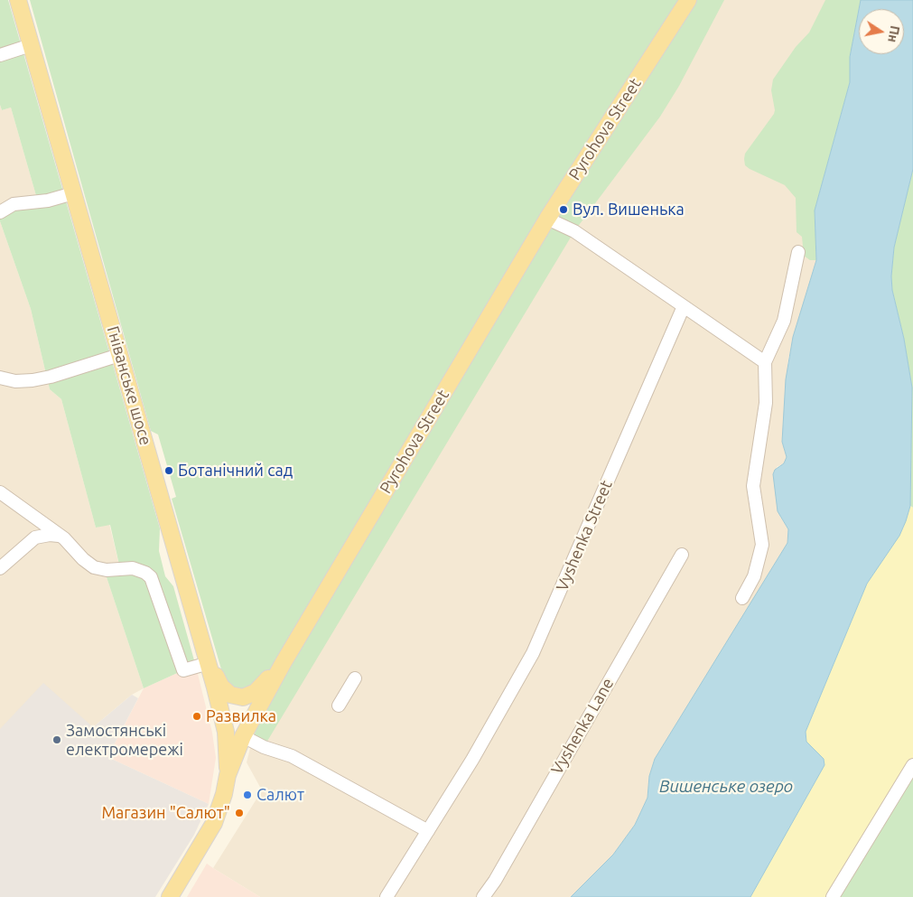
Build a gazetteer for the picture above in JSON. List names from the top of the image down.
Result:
{
  "streets": {
    "main road": ["Pyrohova Street", "Гніванське шосе"],
    "street": ["Vyshenka Street", "Vyshenka Lane"]
  },
  "crossings": [
    ["Pyrohova Street", "Гніванське шосе"]
  ],
  "water": ["Вишенське озеро"],
  "places": [
    "Вул. Вишенька",
    "Ботанічний сад",
    "Развилка",
    "Замостянські електромережі",
    "Салют",
    "Магазин \"Салют\""
  ],
  "north": "right"
}
